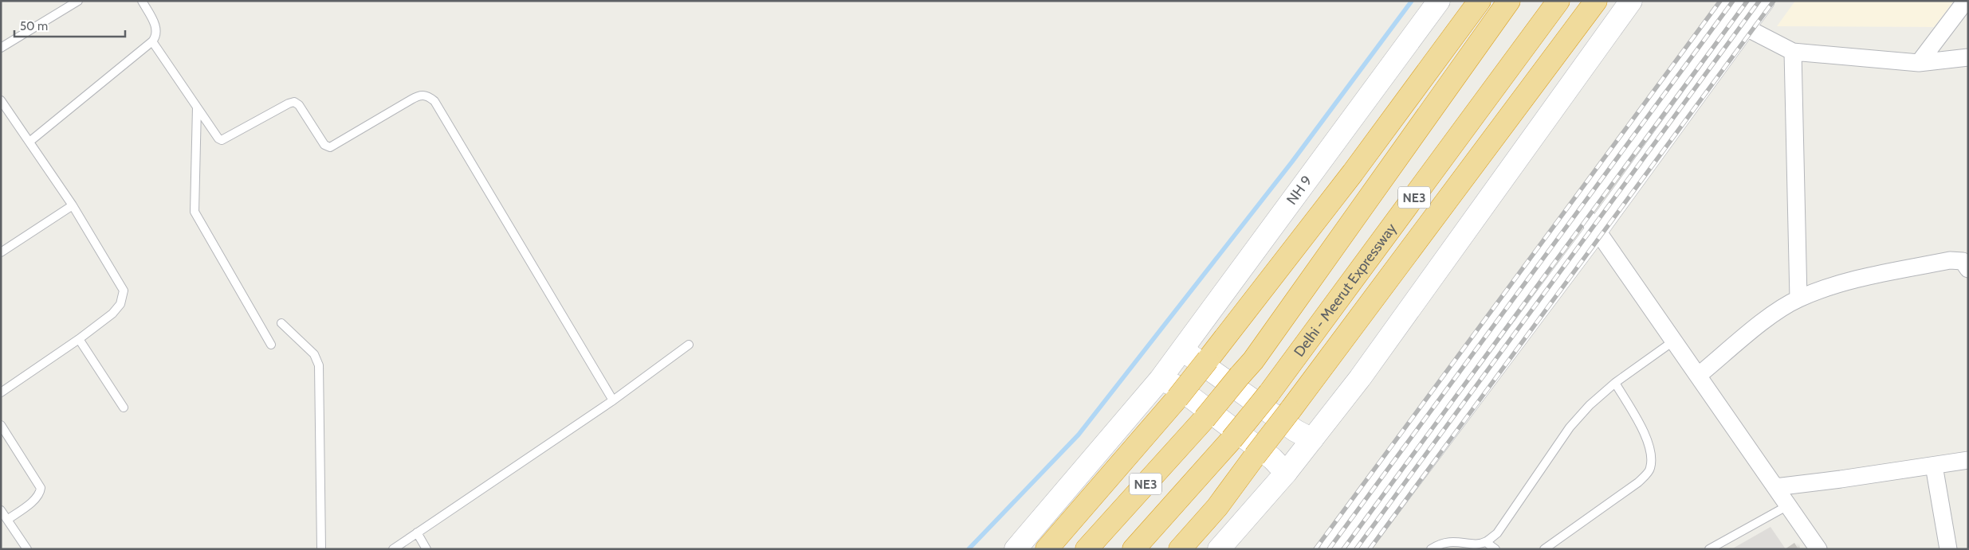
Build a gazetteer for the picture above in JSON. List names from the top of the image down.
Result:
{
  "streets": {
    "highway": ["NE3", "Delhi - Meerut Expressway"],
    "street": ["NH 9"]
  },
  "scale_bar": "50 m"
}
